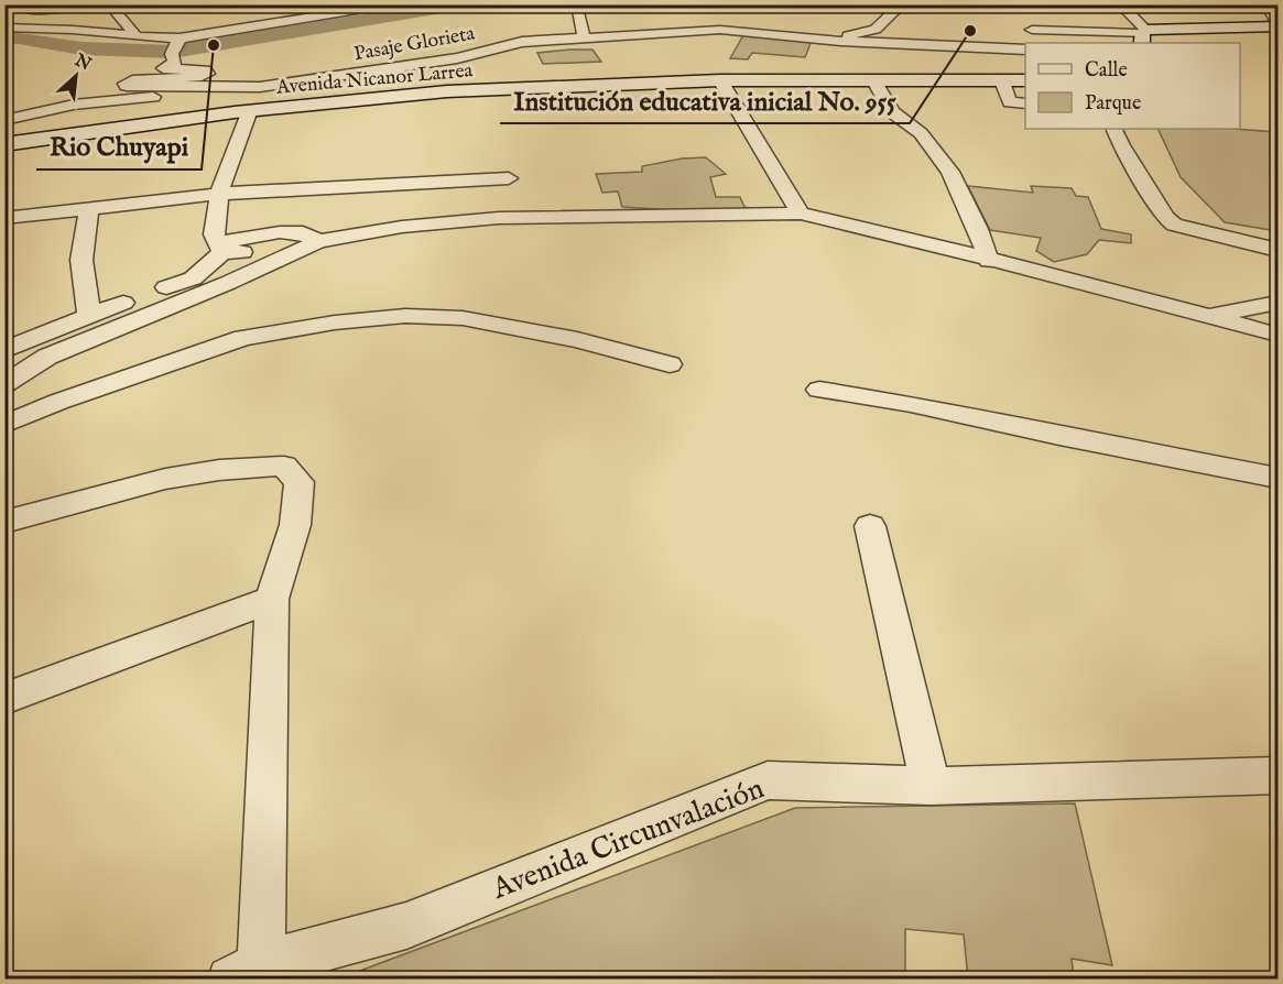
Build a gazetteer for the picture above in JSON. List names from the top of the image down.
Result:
{
  "streets": {
    "main road": ["Avenida Nicanor Larrea"],
    "street": ["Pasaje Glorieta", "Avenida Circunvalación"]
  },
  "places": ["Institución educativa inicial No. 955", "Rio Chuyapi"],
  "legend": ["Calle", "Parque"],
  "north": "top right"
}
